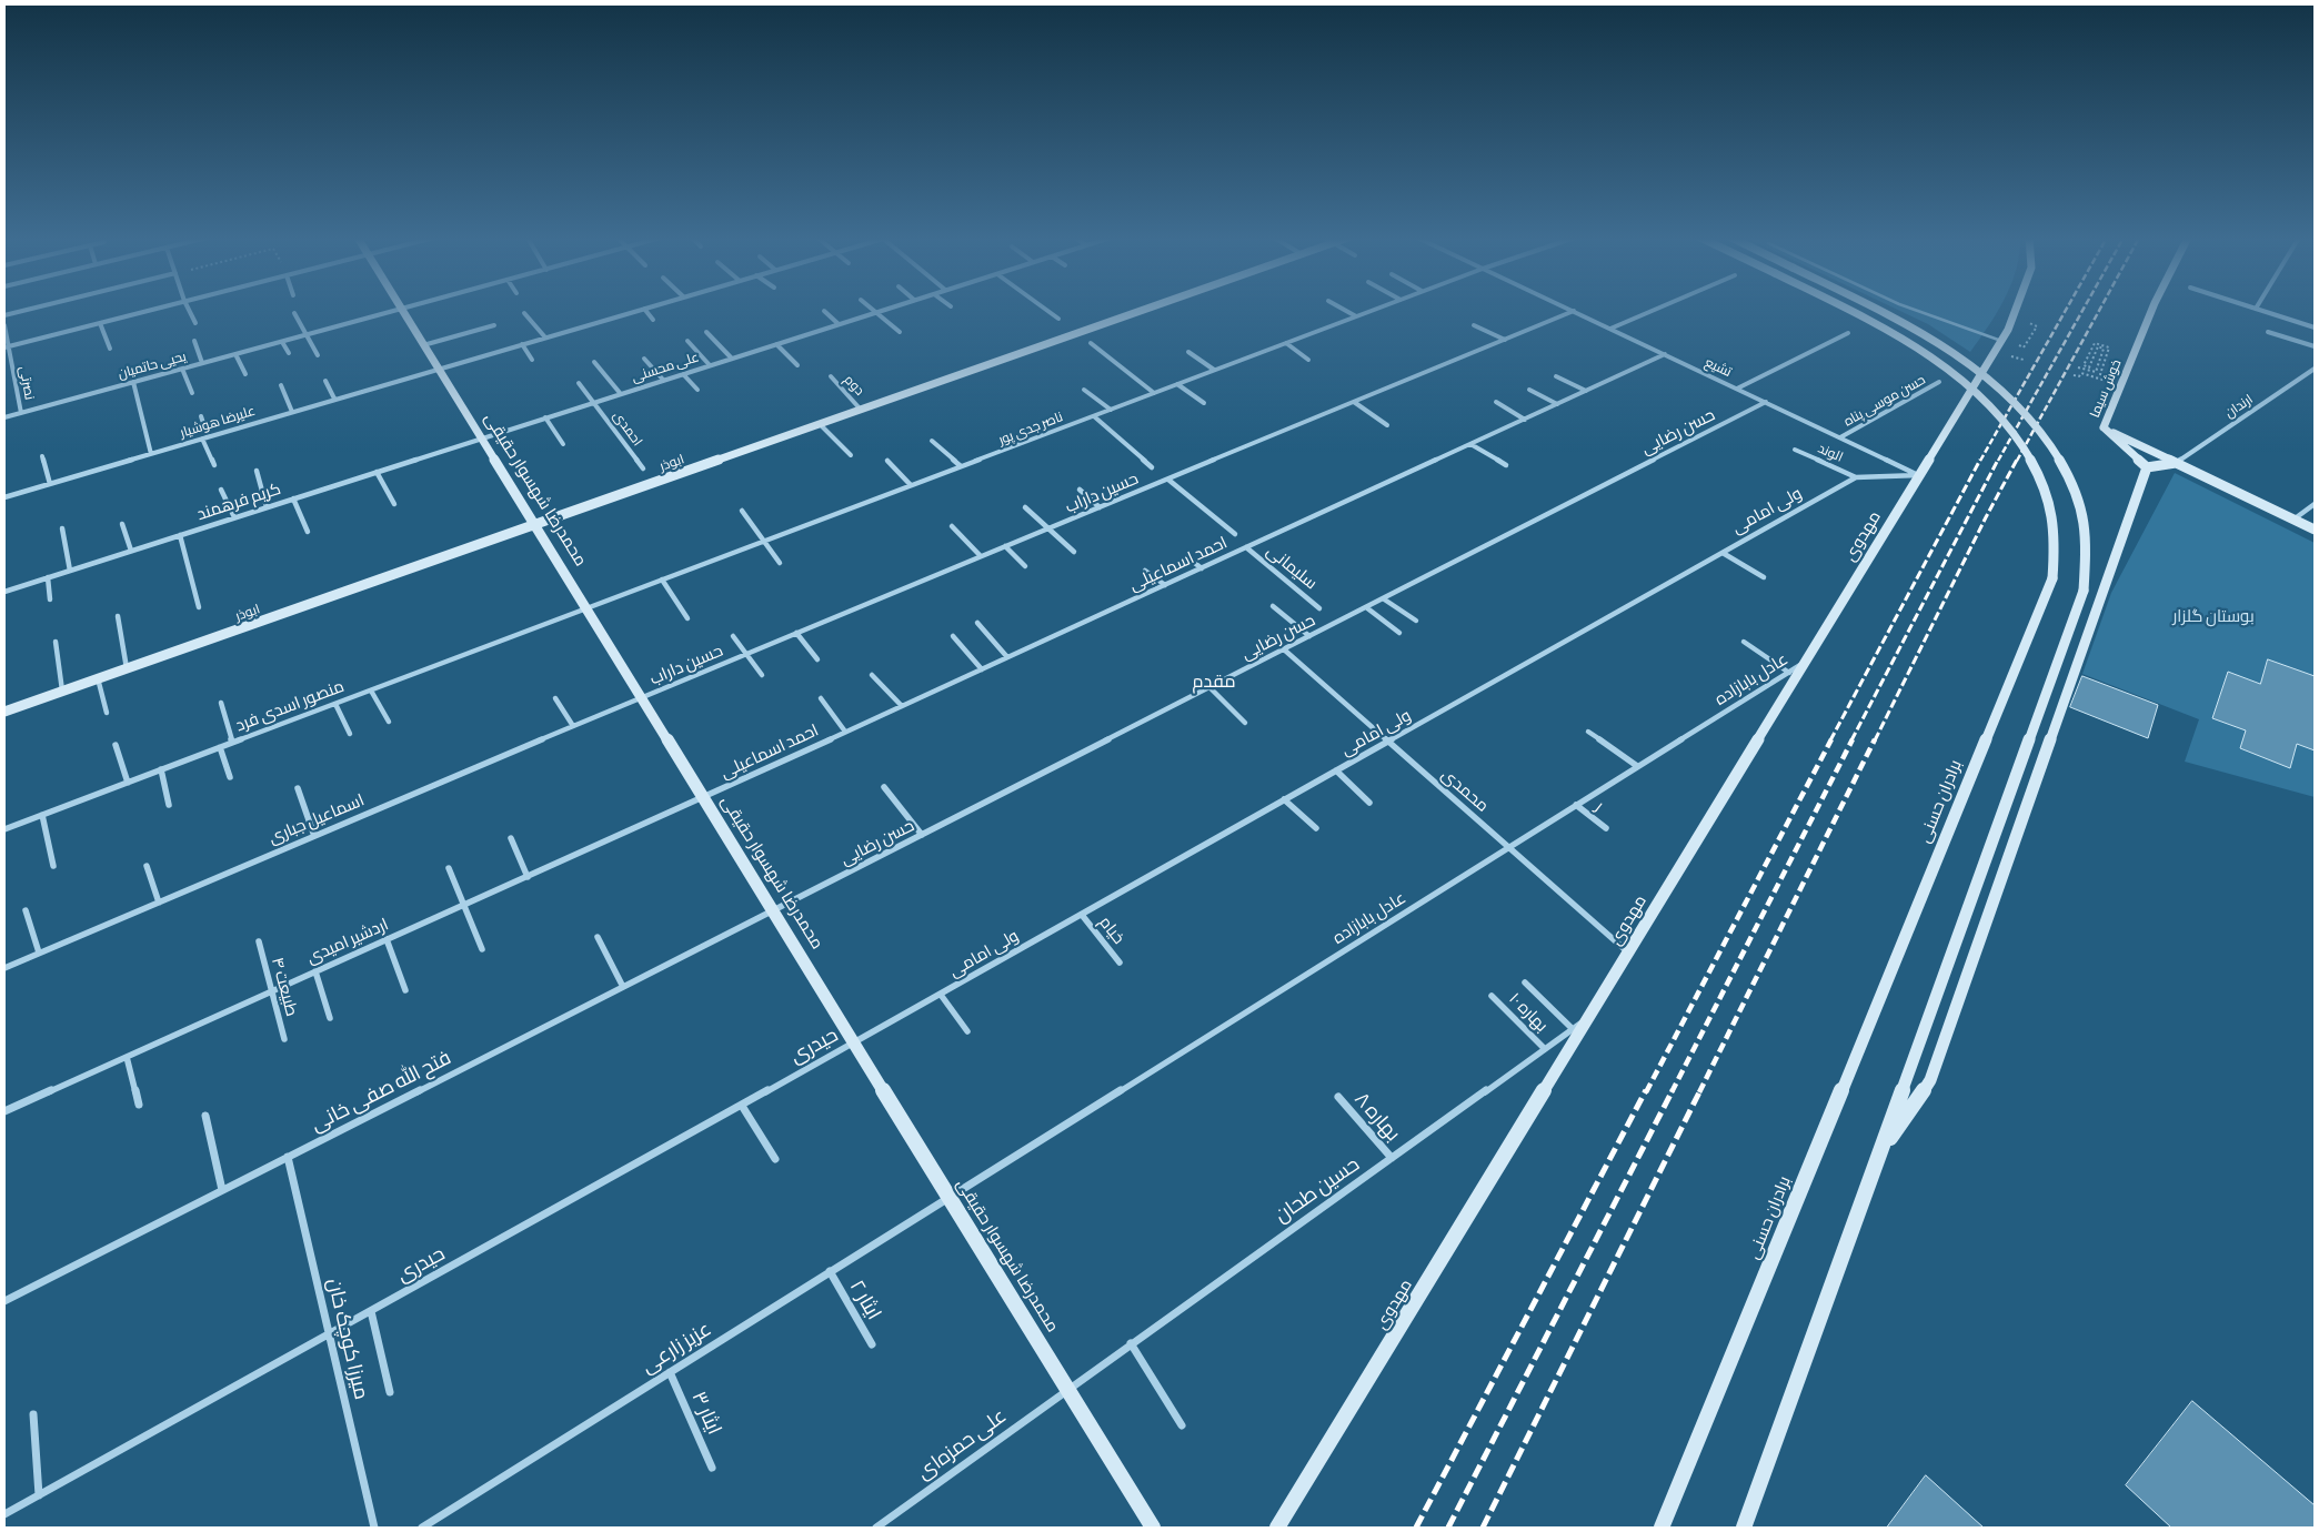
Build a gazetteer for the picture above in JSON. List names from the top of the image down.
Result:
{
  "streets": {
    "street": [
      "یحیی حاتمیان",
      "علی محسنی",
      "تشیع",
      "نصرتی",
      "دوم",
      "خوش سیما",
      "حسن موسی پناه",
      "ارندان",
      "علیرضا هوشیار",
      "احمدی",
      "ناصر جدی پور",
      "حسن رضایی",
      "الوند",
      "ابوذر",
      "محمدرضا شهسوار حقیقی",
      "حسین داراب",
      "کریم فرهمند",
      "ولی امامی",
      "مهدوی",
      "احمد اسماعیلی",
      "سلیمانی",
      "عادل بابازاده",
      "منصور اسدی فرد",
      "محمدی",
      "برادران حسنی",
      "ر",
      "اسماعیل جباری",
      "خیام",
      "اردشیر امیدی",
      "طبیعت ۴",
      "بهاره ۱۰",
      "حیدری",
      "فتح الله صفی خانی",
      "بهاره ۸",
      "حسین طحان",
      "ایثار ۲",
      "میرزا کوچک خان",
      "عزیز زارعی",
      "ایثار ۳",
      "علی حمزه‌ای"
    ]
  },
  "crossings": [
    ["یحیی حاتمیان", "نصرتی"],
    ["علی محسنی", "احمدی"],
    ["علی محسنی", "محمدرضا شهسوار حقیقی"],
    ["علی محسنی", "کریم فرهمند"],
    ["تشیع", "حسن موسی پناه"],
    ["تشیع", "حسن رضایی"],
    ["تشیع", "حسین داراب"],
    ["تشیع", "ولی امامی"],
    ["تشیع", "مهدوی"],
    ["تشیع", "احمد اسماعیلی"],
    ["دوم", "ابوذر"],
    ["علیرضا هوشیار", "محمدرضا شهسوار حقیقی"],
    ["ناصر جدی پور", "محمدرضا شهسوار حقیقی"],
    ["ناصر جدی پور", "منصور اسدی فرد"],
    ["حسن رضایی", "محمدرضا شهسوار حقیقی"],
    ["حسن رضایی", "محمدی"],
    ["حسن رضایی", "فتح الله صفی خانی"],
    ["الوند", "ولی امامی"],
    ["ابوذر", "محمدرضا شهسوار حقیقی"],
    ["محمدرضا شهسوار حقیقی", "حسین داراب"],
    ["محمدرضا شهسوار حقیقی", "کریم فرهمند"],
    ["محمدرضا شهسوار حقیقی", "ولی امامی"],
    ["محمدرضا شهسوار حقیقی", "احمد اسماعیلی"],
    ["محمدرضا شهسوار حقیقی", "عادل بابازاده"],
    ["محمدرضا شهسوار حقیقی", "منصور اسدی فرد"],
    ["محمدرضا شهسوار حقیقی", "اسماعیل جباری"],
    ["محمدرضا شهسوار حقیقی", "اردشیر امیدی"],
    ["محمدرضا شهسوار حقیقی", "حیدری"],
    ["محمدرضا شهسوار حقیقی", "فتح الله صفی خانی"],
    ["محمدرضا شهسوار حقیقی", "حسین طحان"],
    ["محمدرضا شهسوار حقیقی", "عزیز زارعی"],
    ["محمدرضا شهسوار حقیقی", "علی حمزه‌ای"],
    ["حسین داراب", "اسماعیل جباری"],
    ["ولی امامی", "مهدوی"],
    ["ولی امامی", "محمدی"],
    ["ولی امامی", "خیام"],
    ["ولی امامی", "حیدری"],
    ["مهدوی", "عادل بابازاده"],
    ["مهدوی", "محمدی"],
    ["مهدوی", "حسین طحان"],
    ["احمد اسماعیلی", "سلیمانی"],
    ["احمد اسماعیلی", "اردشیر امیدی"],
    ["عادل بابازاده", "محمدی"],
    ["عادل بابازاده", "ر"],
    ["عادل بابازاده", "عزیز زارعی"],
    ["اردشیر امیدی", "طبیعت ۴"],
    ["بهاره ۱۰", "حسین طحان"],
    ["حیدری", "میرزا کوچک خان"],
    ["فتح الله صفی خانی", "میرزا کوچک خان"],
    ["بهاره ۸", "حسین طحان"],
    ["حسین طحان", "علی حمزه‌ای"],
    ["ایثار ۲", "عزیز زارعی"],
    ["عزیز زارعی", "ایثار ۳"]
  ],
  "districts": ["مقدم"],
  "parks": ["بوستان گلزار"]
}
